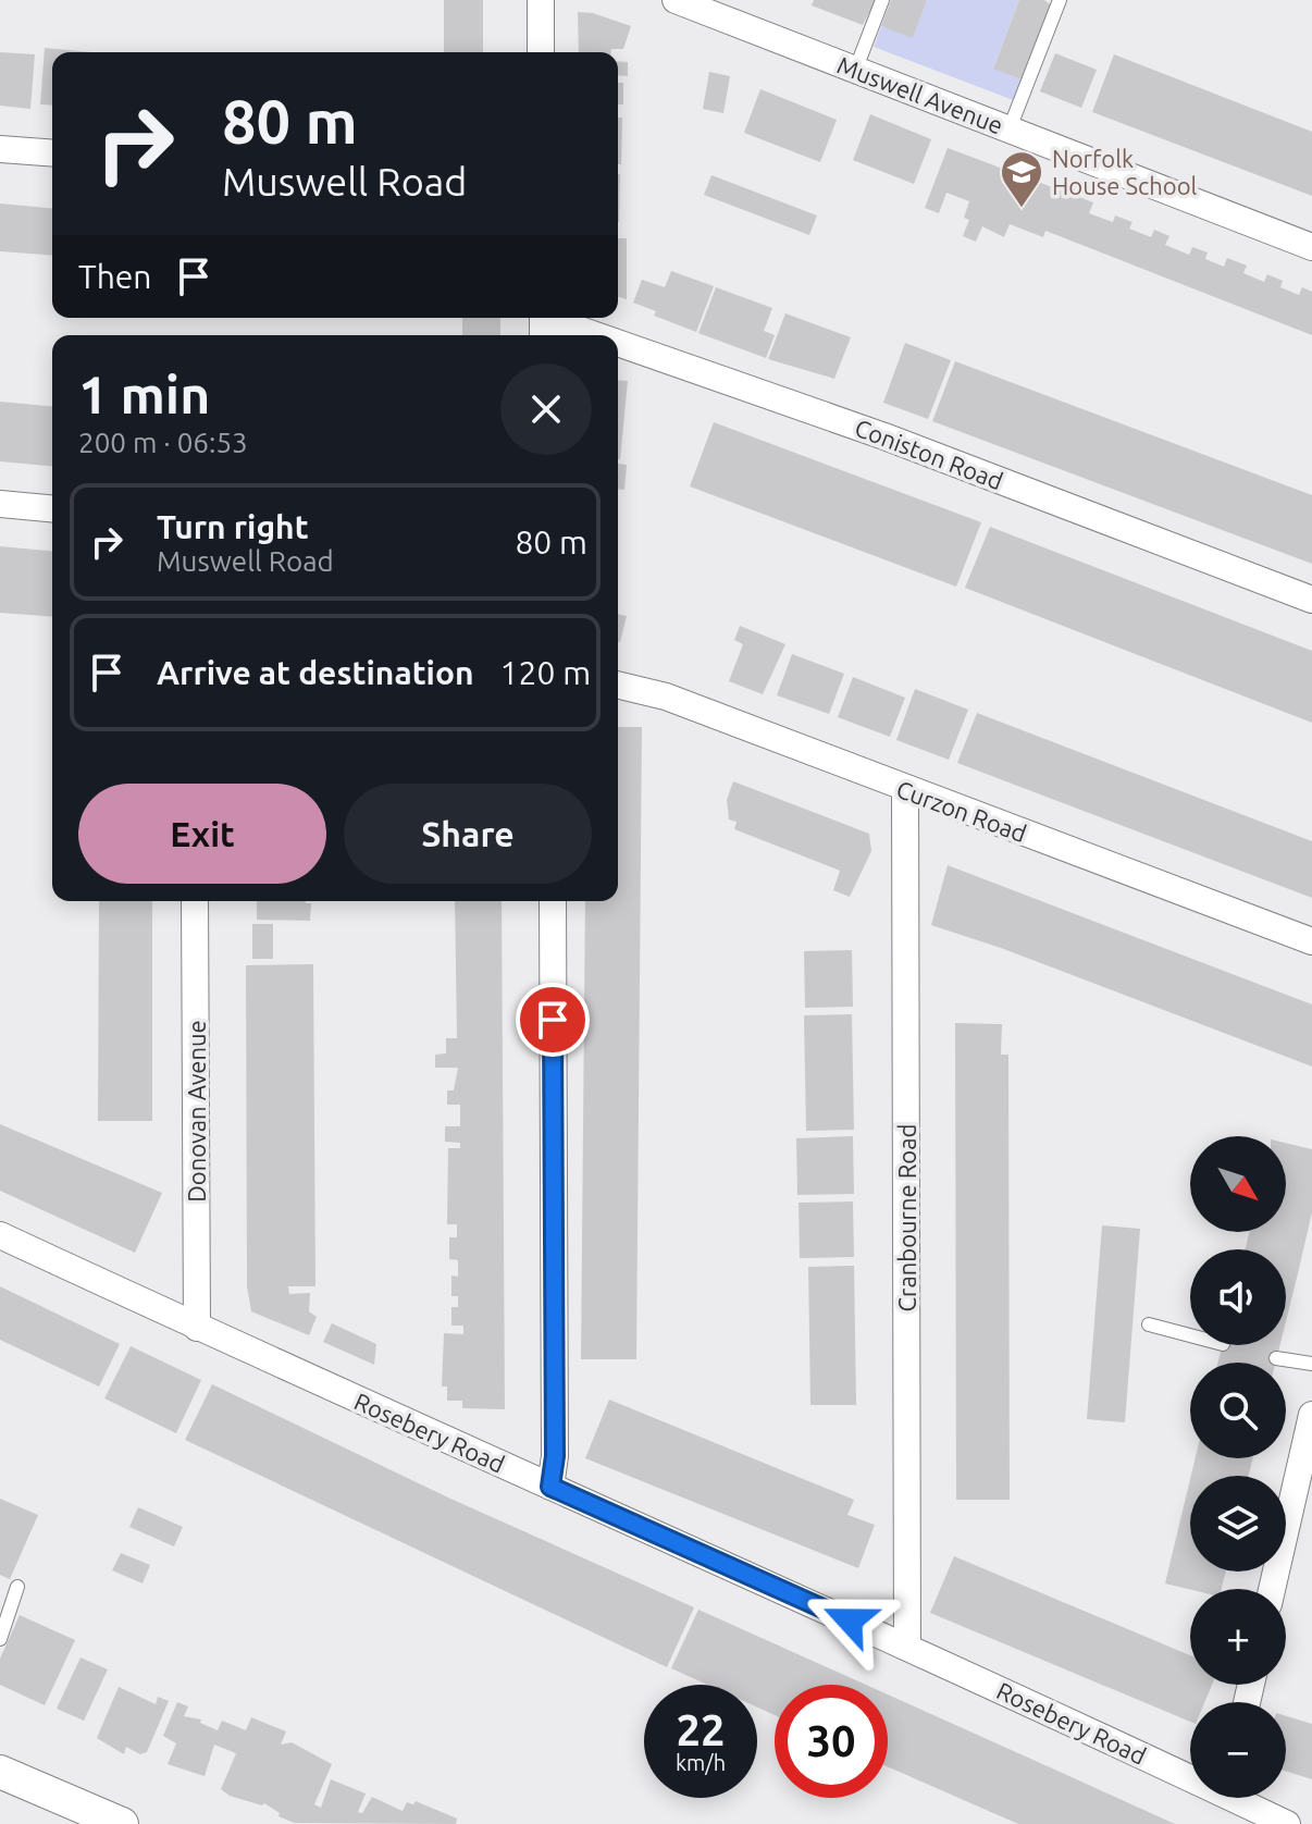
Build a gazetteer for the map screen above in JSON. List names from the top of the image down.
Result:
{
  "streets": {
    "street": [
      "Muswell Avenue",
      "Coniston Road",
      "Curzon Road",
      "Donovan Avenue",
      "Cranbourne Road",
      "Rosebery Road"
    ]
  },
  "crossings": [
    ["Curzon Road", "Cranbourne Road"],
    ["Donovan Avenue", "Rosebery Road"],
    ["Cranbourne Road", "Rosebery Road"]
  ],
  "places": {
    "school or university": ["Norfolk House School"]
  },
  "north": "bottom right",
  "page": {
    "turn": ["80 m", "Muswell Road"],
    "then": "Then",
    "heading": ["1 min", "200 m · 06:53"],
    "list": [
      {
        "name": "Turn right",
        "note": "Muswell Road",
        "value": "80 m"
      },
      {
        "name": "Arrive at destination",
        "value": "120 m"
      }
    ],
    "buttons": ["Exit", "Share"],
    "map_buttons": ["+", "−"],
    "speed": "22 km/h",
    "limit": "30"
  }
}
